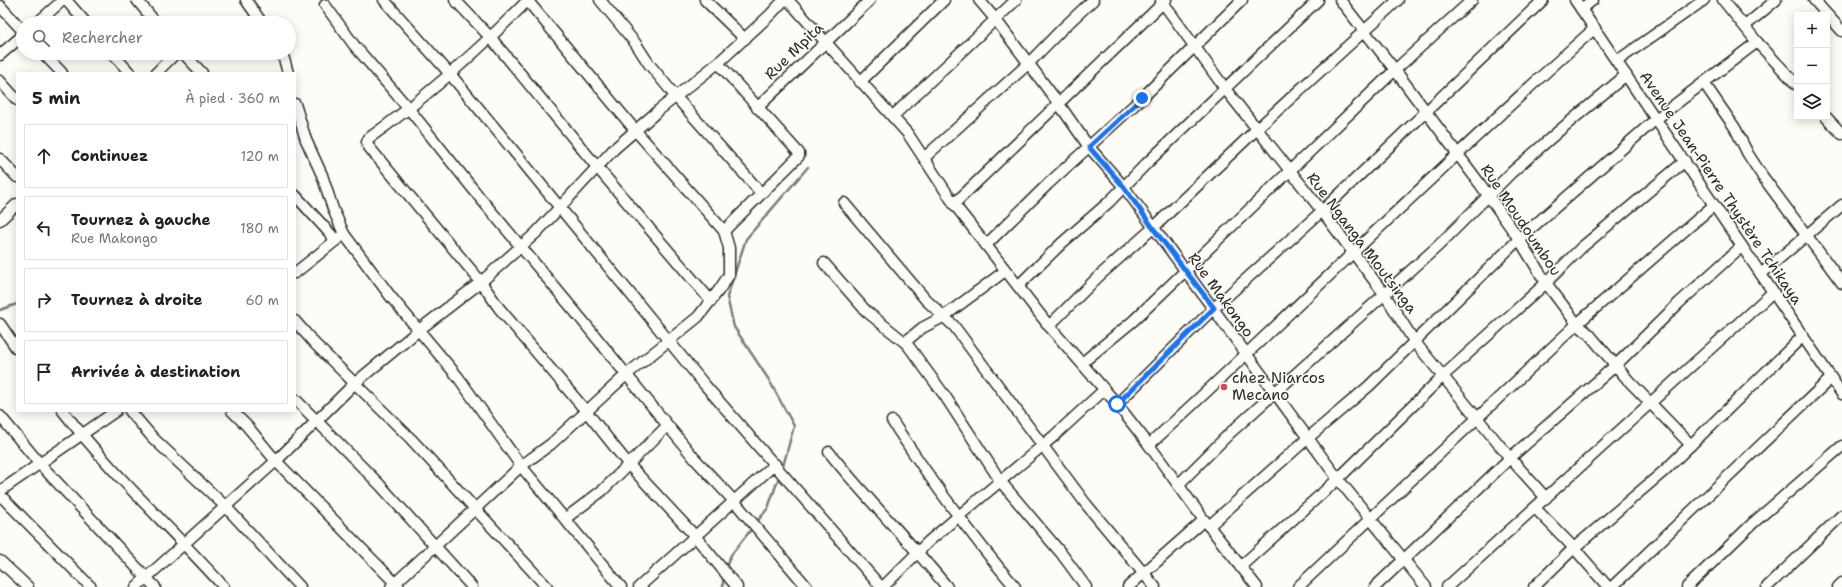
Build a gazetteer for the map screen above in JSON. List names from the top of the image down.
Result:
{
  "streets": {
    "street": [
      "Rue Mpita",
      "Avenue Jean-Pierre Thystère Tchikaya",
      "Rue Moudoumbou",
      "Rue Nganga Moutsinga",
      "Rue Makongo"
    ]
  },
  "places": ["chez Niarcos Mecano"],
  "page": {
    "map_buttons": ["+", "−"],
    "search": "Rechercher",
    "heading": ["5 min", "À pied · 360 m"],
    "list": [
      ["Continuez", "120 m"],
      ["Tournez à gauche", "Rue Makongo", "180 m"],
      ["Tournez à droite", "60 m"],
      "Arrivée à destination"
    ]
  }
}
